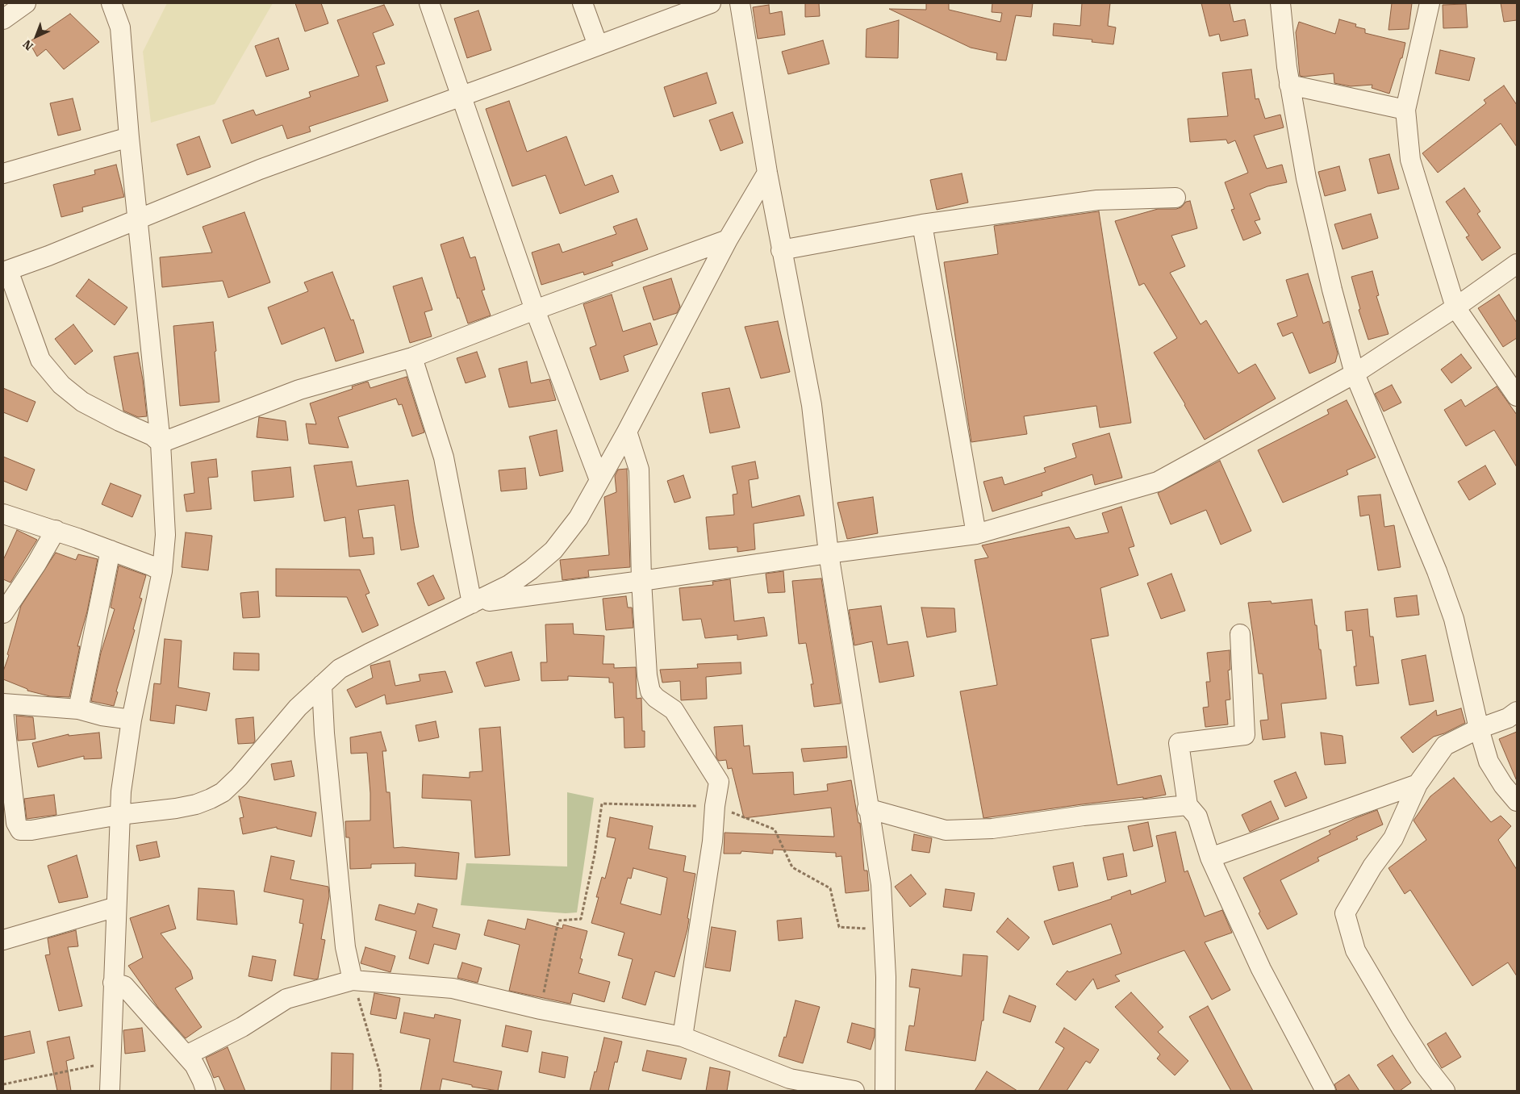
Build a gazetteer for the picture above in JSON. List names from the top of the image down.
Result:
{
  "north": "bottom left"
}
